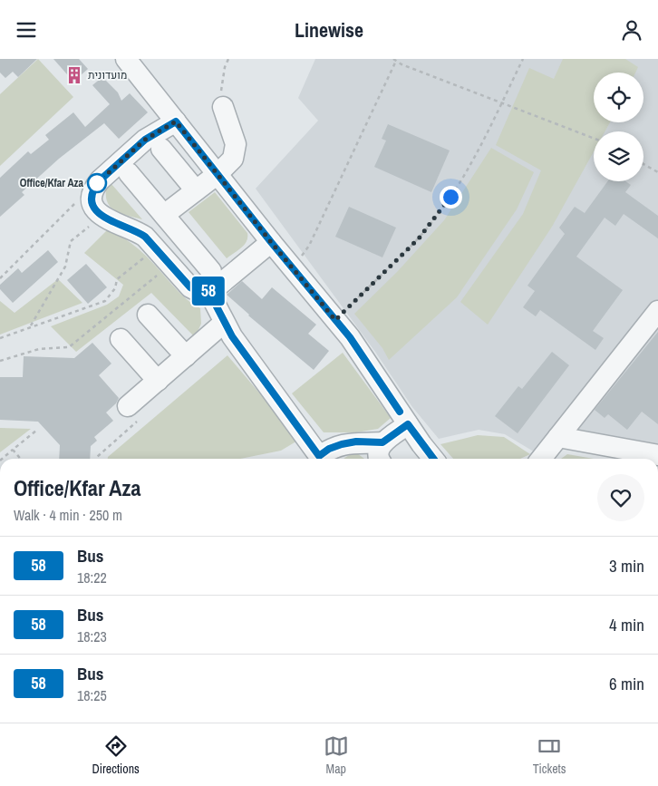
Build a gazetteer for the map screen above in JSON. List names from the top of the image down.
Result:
{
  "places": {
    "building": ["מועדונית"],
    "other": ["Office/Kfar Aza"]
  },
  "lines": ["bus line 58"],
  "page": {
    "header": "Linewise",
    "on_map": "58",
    "heading": ["Office/Kfar Aza", "Walk · 4 min · 250 m"],
    "list": [
      {
        "mark": "58",
        "name": "Bus",
        "note": "18:22",
        "value": "3 min"
      },
      {
        "mark": "58",
        "name": "Bus",
        "note": "18:23",
        "value": "4 min"
      },
      {
        "mark": "58",
        "name": "Bus",
        "note": "18:25",
        "value": "6 min"
      }
    ],
    "tabs": ["Directions", "Map", "Tickets"]
  }
}
